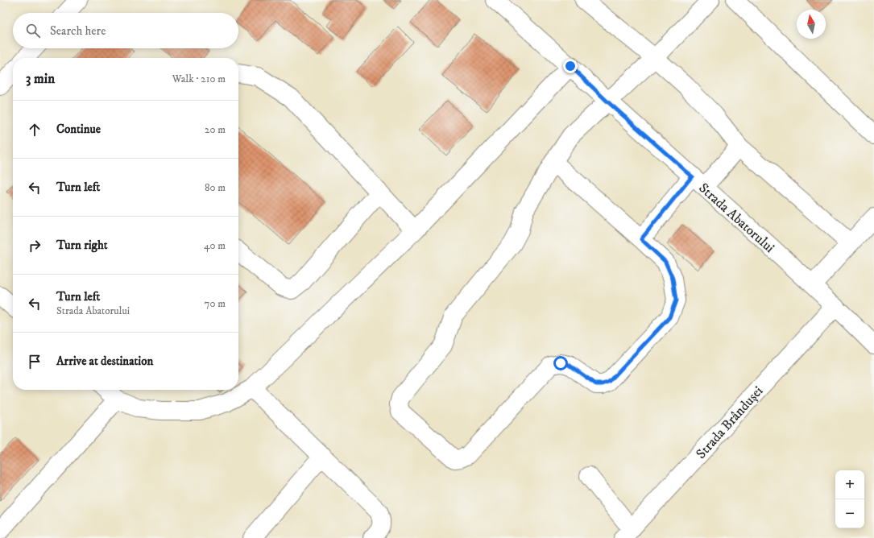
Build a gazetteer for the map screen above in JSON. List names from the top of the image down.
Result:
{
  "streets": {
    "street": ["Strada Abatorului", "Strada Brândușei"]
  },
  "crossings": [
    ["Strada Abatorului", "Strada Brândușei"]
  ],
  "north": "top",
  "page": {
    "search": "Search here",
    "heading": ["3 min", "Walk · 210 m"],
    "list": [
      ["Continue", "20 m"],
      ["Turn left", "80 m"],
      ["Turn right", "40 m"],
      ["Turn left", "Strada Abatorului", "70 m"],
      "Arrive at destination"
    ],
    "map_buttons": ["+", "−"]
  }
}
